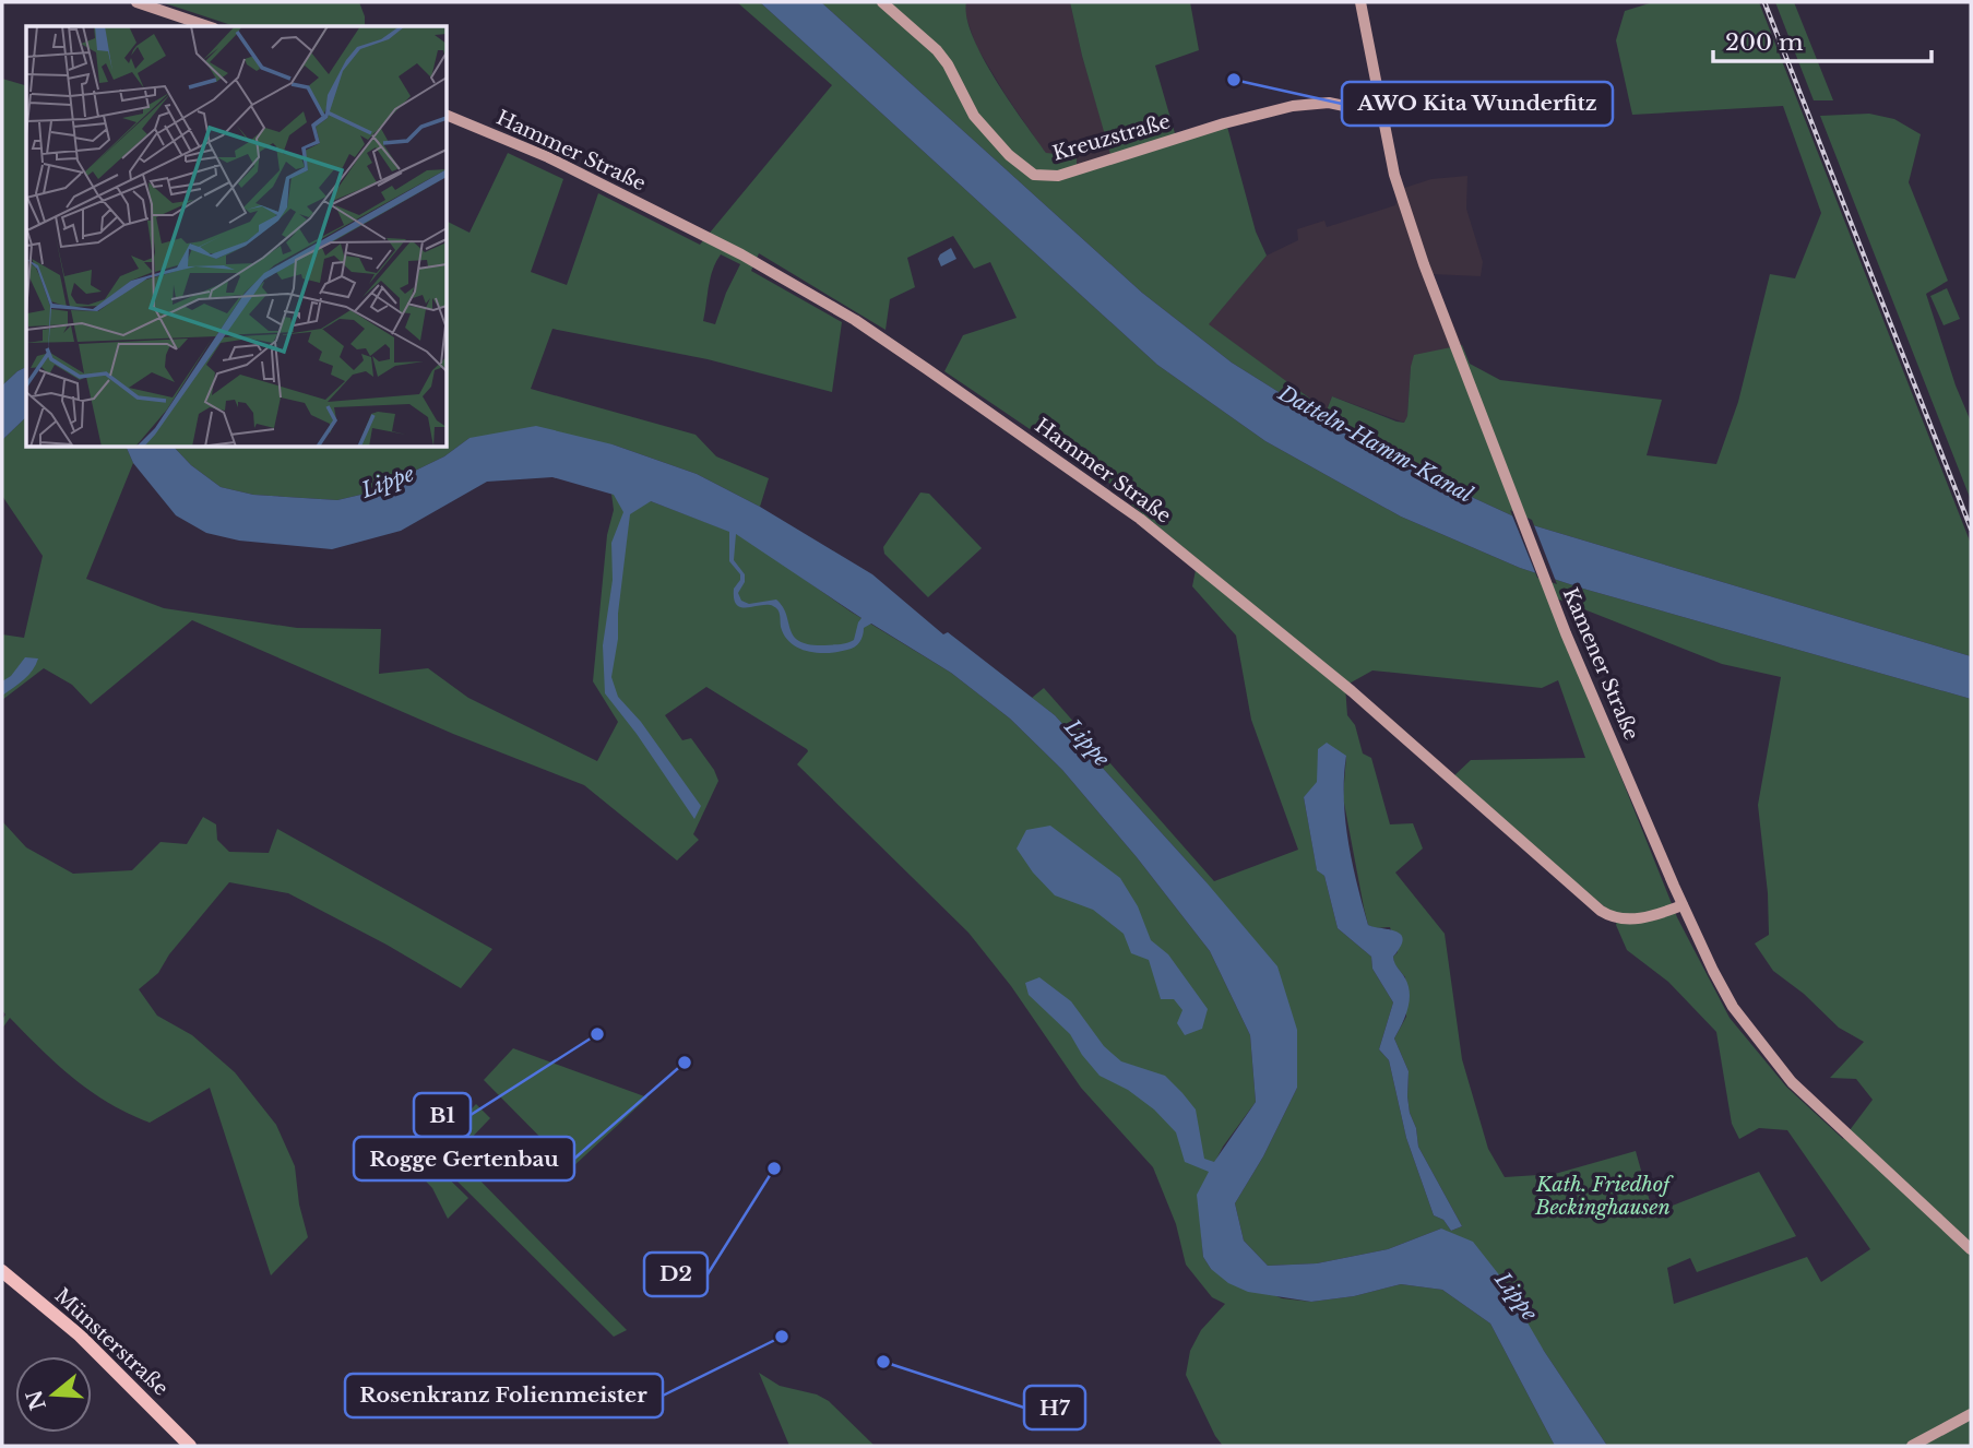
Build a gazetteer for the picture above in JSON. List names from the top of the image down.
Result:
{
  "streets": {
    "main road": [
      "Kreuzstraße",
      "Hammer Straße",
      "Kamener Straße",
      "Münsterstraße"
    ]
  },
  "crossings": [
    ["Kreuzstraße", "Kamener Straße"],
    ["Hammer Straße", "Kamener Straße"]
  ],
  "water": ["Datteln-Hamm-Kanal", "Lippe"],
  "parks": ["Kath. Friedhof Beckinghausen"],
  "places": [
    "AWO Kita Wunderfitz",
    "B1",
    "Rogge Gertenbau",
    "D2",
    "Rosenkranz Folienmeister",
    "H7"
  ],
  "scale_bar": "200 m",
  "north": "left"
}
